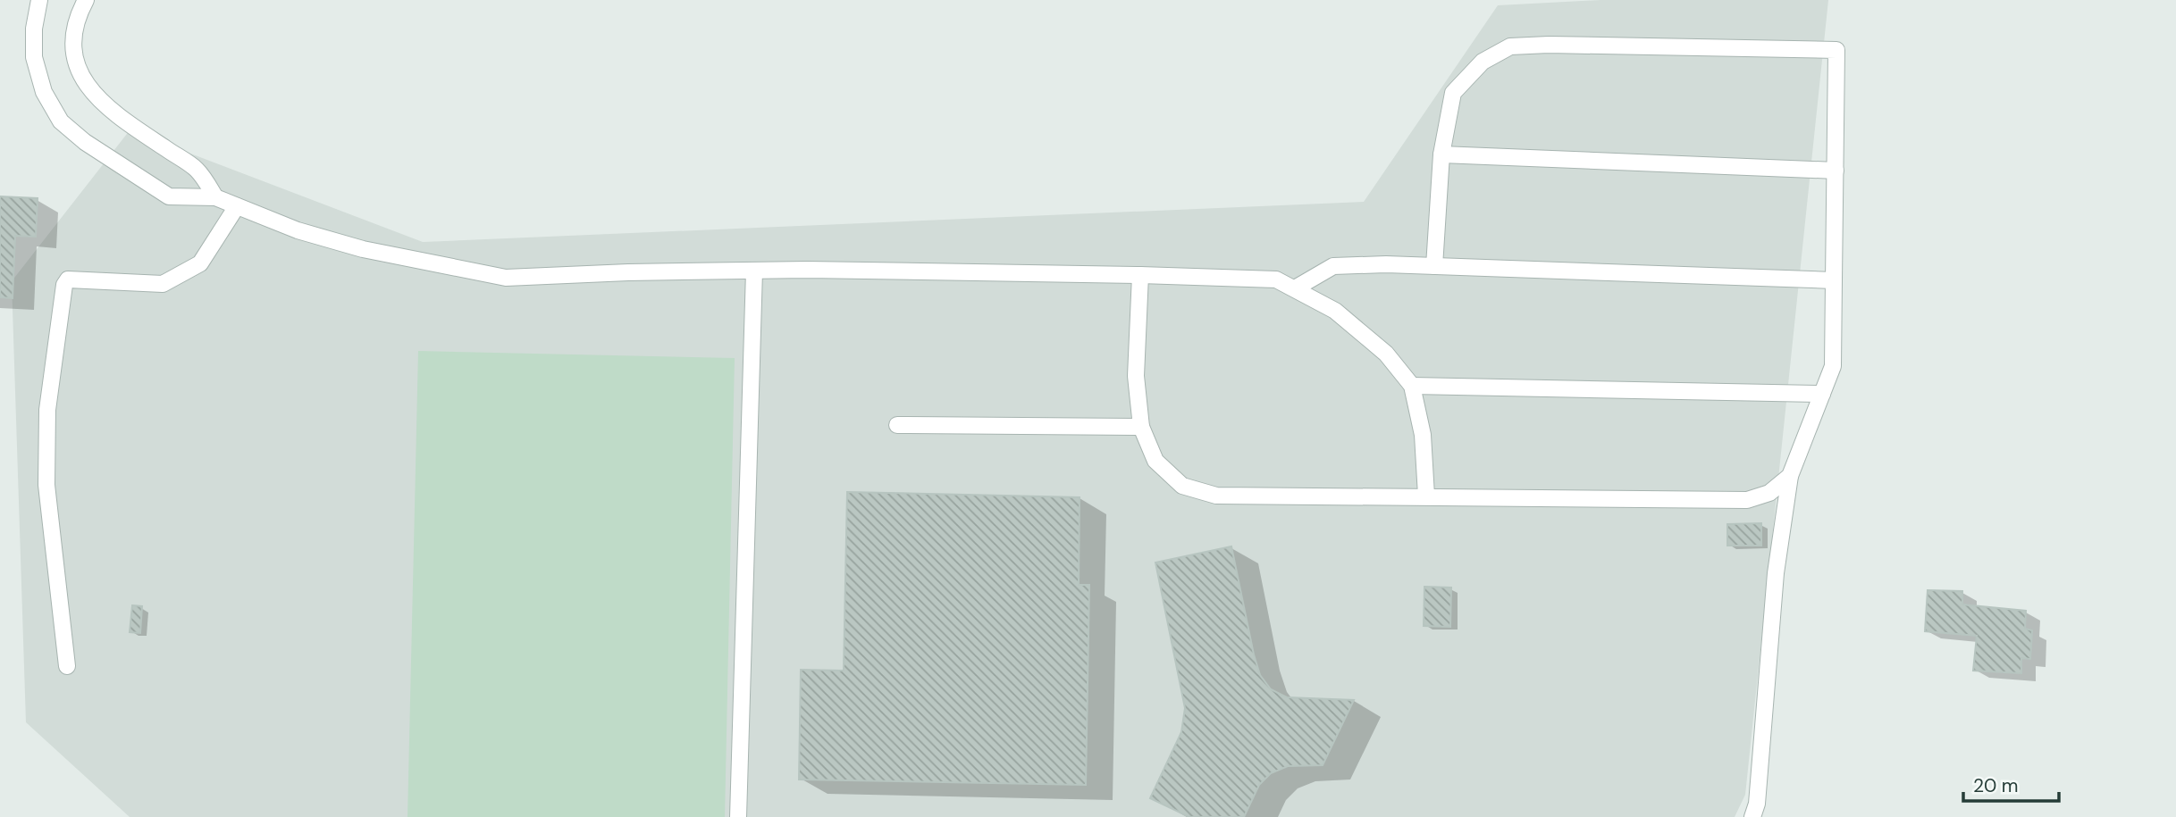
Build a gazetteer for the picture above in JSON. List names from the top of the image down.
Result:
{
  "scale_bar": "20 m"
}
